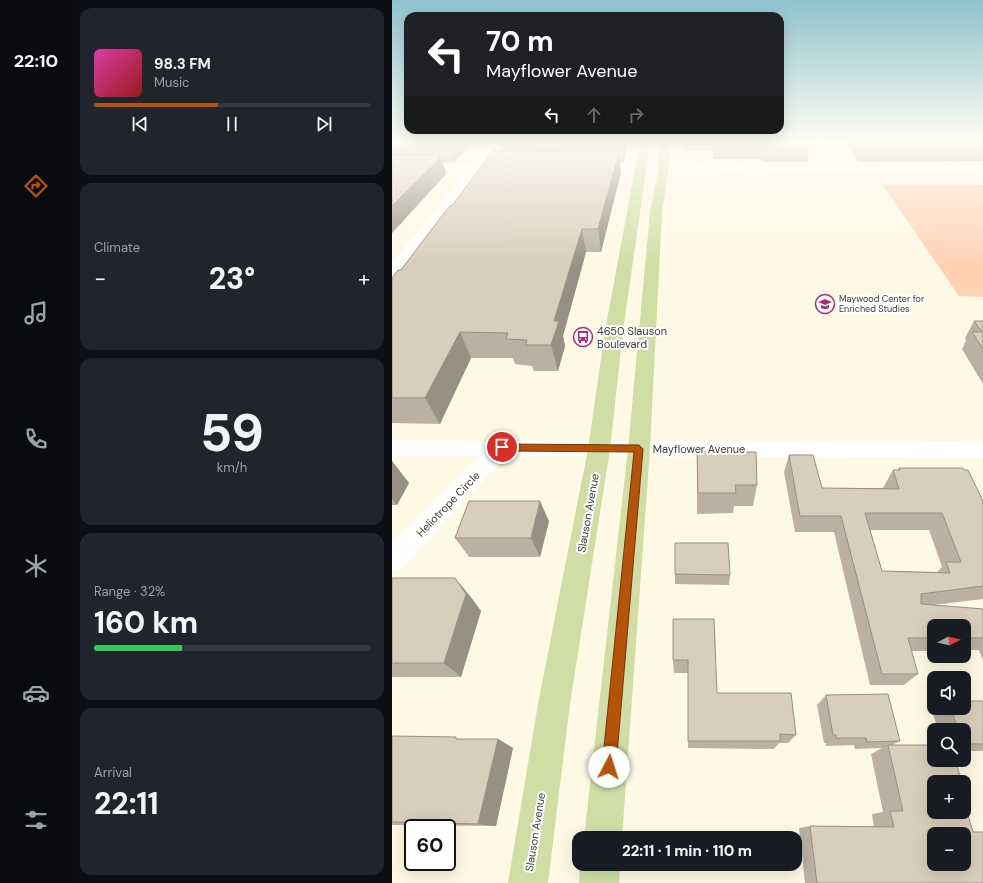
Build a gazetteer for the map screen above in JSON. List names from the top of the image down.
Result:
{
  "streets": {
    "main road": ["Slauson Avenue"],
    "street": ["Mayflower Avenue", "Heliotrope Circle"]
  },
  "crossings": [
    ["Mayflower Avenue", "Heliotrope Circle"],
    ["Mayflower Avenue", "Slauson Avenue"]
  ],
  "places": {
    "school or university": ["Maywood Center for Enriched Studies"],
    "bus stop": ["4650 Slauson Boulevard"]
  },
  "north": "right",
  "page": {
    "tabs": "22:10",
    "turn": ["70 m", "Mayflower Avenue"],
    "song": ["98.3 FM", "Music"],
    "tile": [
      "Climate",
      ["59", "km/h"],
      ["Range · 32%", "160 km"],
      ["Arrival", "22:11"]
    ],
    "heat": ["−", "23°", "+"],
    "map_buttons": ["+", "−"],
    "limit": "60",
    "trip": "22:11 · 1 min · 110 m"
  }
}
